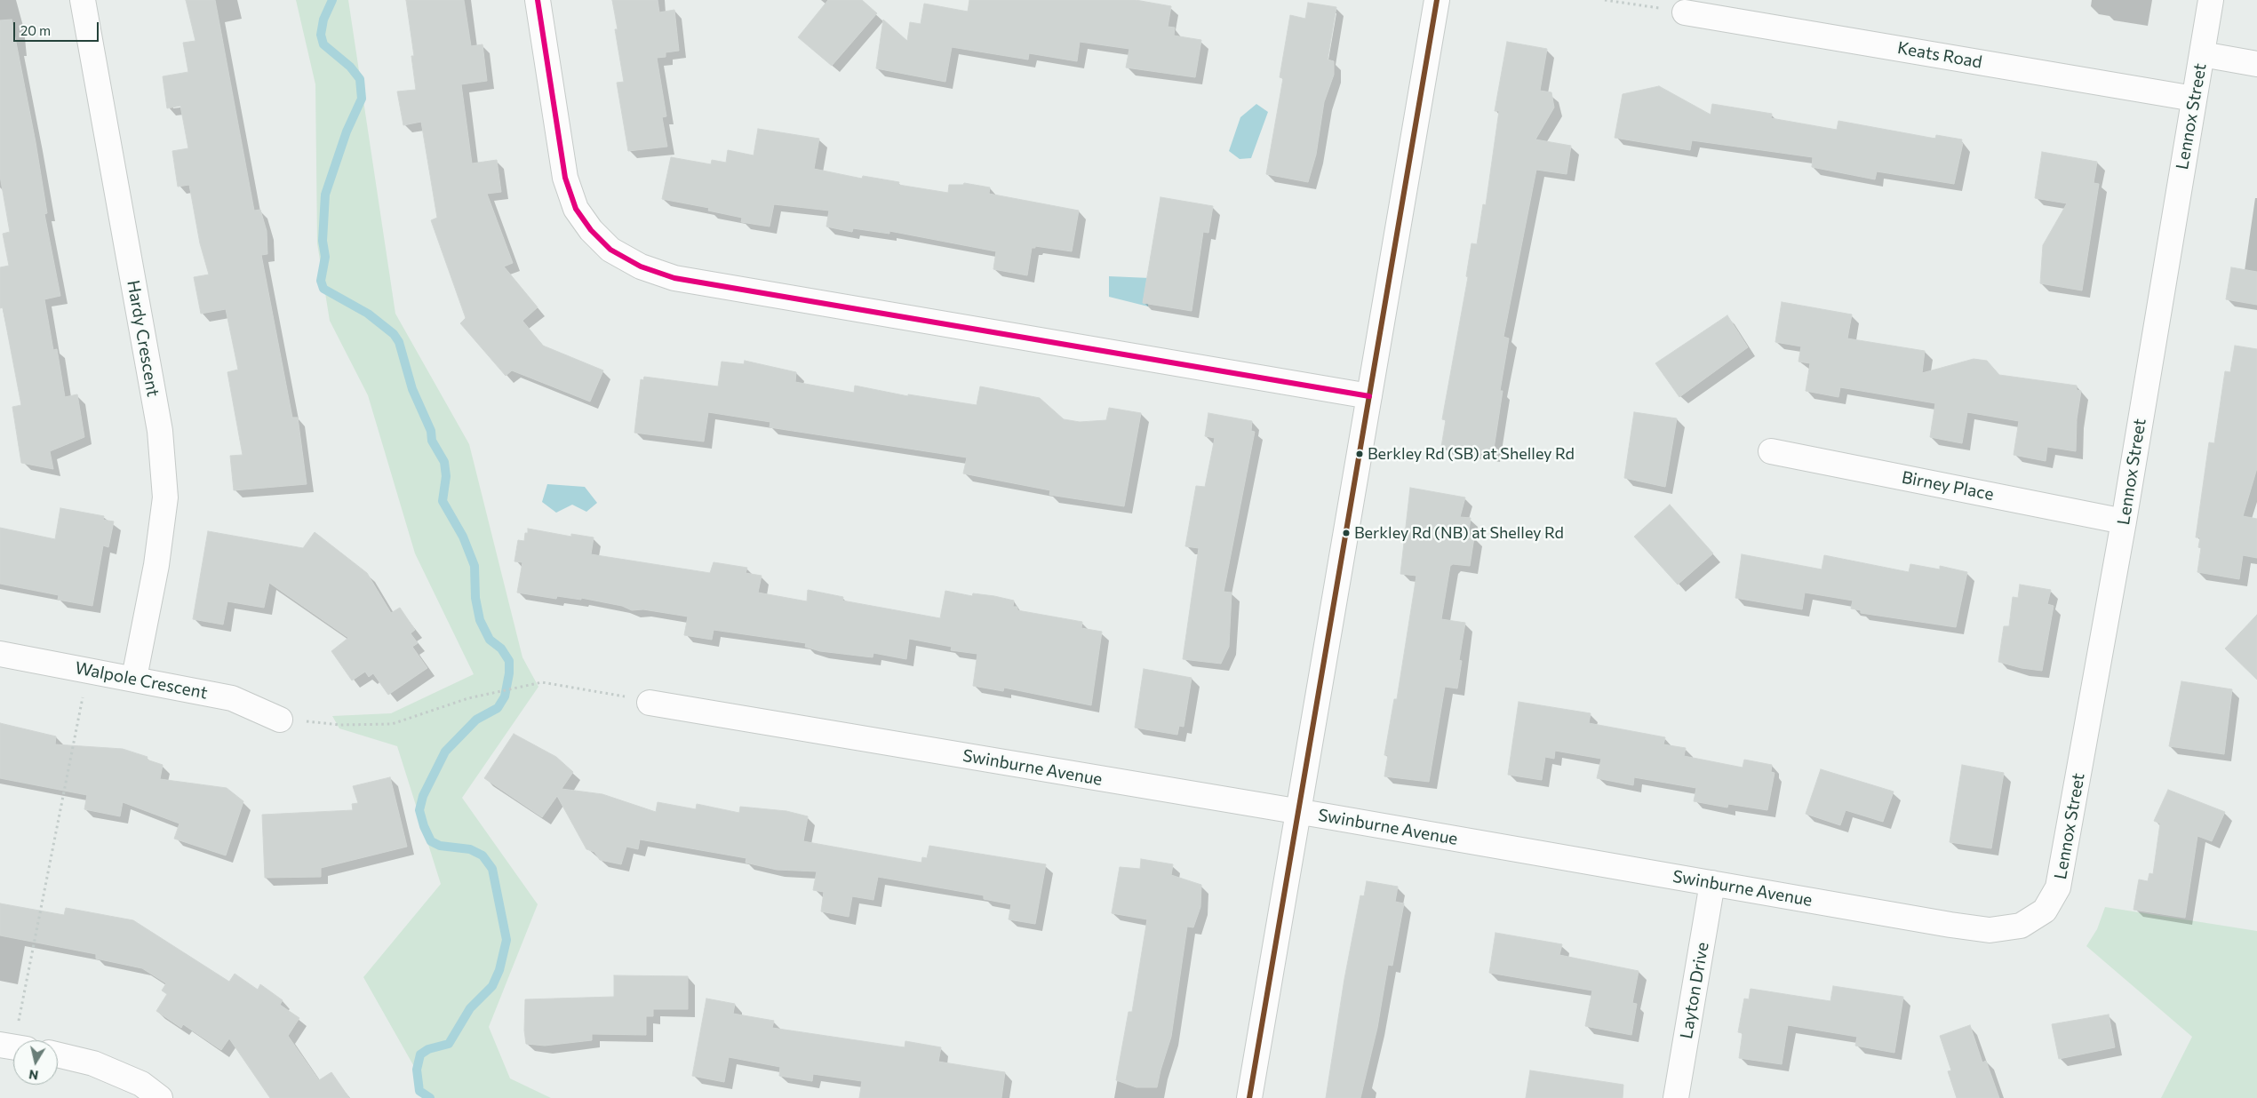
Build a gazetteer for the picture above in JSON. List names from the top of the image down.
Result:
{
  "streets": {
    "street": [
      "Keats Road",
      "Lennox Street",
      "Hardy Crescent",
      "Birney Place",
      "Walpole Crescent",
      "Swinburne Avenue",
      "Layton Drive"
    ]
  },
  "crossings": [
    ["Keats Road", "Lennox Street"],
    ["Lennox Street", "Birney Place"],
    ["Lennox Street", "Swinburne Avenue"],
    ["Hardy Crescent", "Walpole Crescent"],
    ["Swinburne Avenue", "Layton Drive"]
  ],
  "places": ["Berkley Rd (SB) at Shelley Rd", "Berkley Rd (NB) at Shelley Rd"],
  "scale_bar": "20 m",
  "north": "bottom"
}
